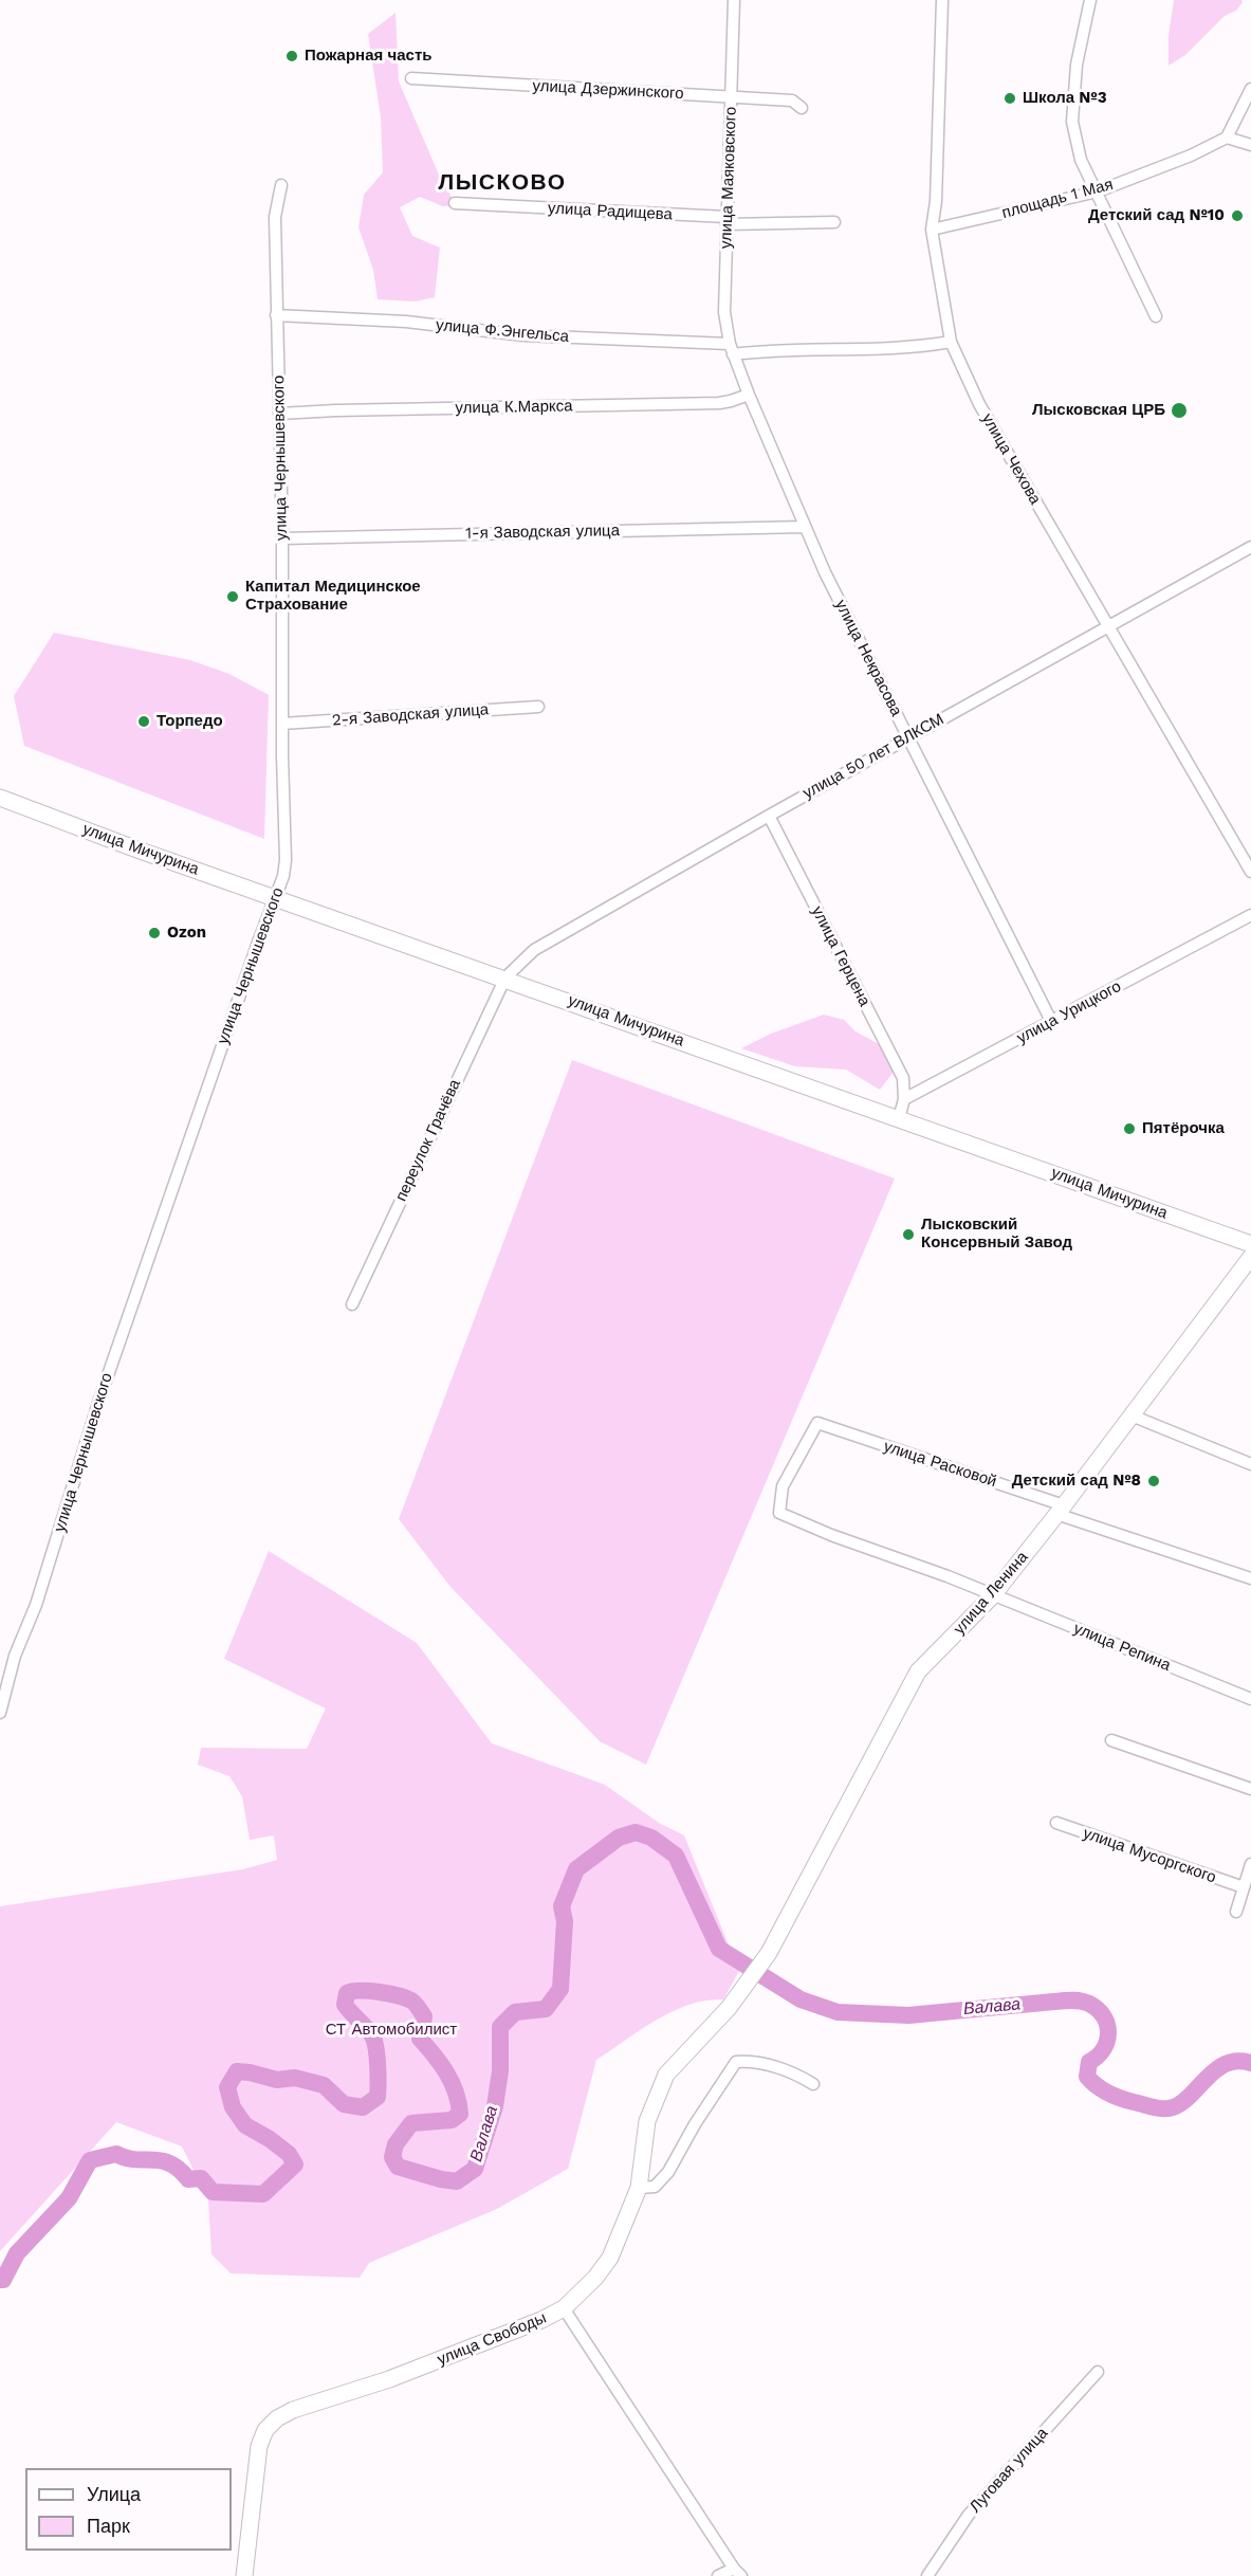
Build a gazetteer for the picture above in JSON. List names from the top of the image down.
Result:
{
  "streets": {
    "main road": ["улица Мичурина", "улица Ленина", "улица Свободы"],
    "street": [
      "улица Дзержинского",
      "улица Маяковского",
      "площадь 1 Мая",
      "улица Радищева",
      "улица Ф.Энгельса",
      "улица К.Маркса",
      "улица Чернышевского",
      "улица Чехова",
      "1-я Заводская улица",
      "улица Некрасова",
      "2-я Заводская улица",
      "улица 50 лет ВЛКСМ",
      "улица Герцена",
      "улица Урицкого",
      "переулок Грачёва",
      "улица Расковой",
      "улица Репина",
      "улица Мусоргского",
      "Луговая улица"
    ]
  },
  "crossings": [
    ["улица Дзержинского", "улица Маяковского"],
    ["улица Маяковского", "улица Радищева"],
    ["улица Маяковского", "улица Ф.Энгельса"],
    ["улица Маяковского", "улица Некрасова"],
    ["площадь 1 Мая", "улица Чехова"],
    ["улица Ф.Энгельса", "улица Чернышевского"],
    ["улица Ф.Энгельса", "улица Чехова"],
    ["улица Ф.Энгельса", "улица Некрасова"],
    ["улица К.Маркса", "улица Чернышевского"],
    ["улица К.Маркса", "улица Некрасова"],
    ["улица Чернышевского", "1-я Заводская улица"],
    ["улица Чернышевского", "2-я Заводская улица"],
    ["улица Чернышевского", "улица Мичурина"],
    ["улица Чехова", "улица 50 лет ВЛКСМ"],
    ["1-я Заводская улица", "улица Некрасова"],
    ["улица Некрасова", "улица 50 лет ВЛКСМ"],
    ["улица Некрасова", "улица Урицкого"],
    ["улица 50 лет ВЛКСМ", "улица Мичурина"],
    ["улица 50 лет ВЛКСМ", "улица Герцена"],
    ["улица 50 лет ВЛКСМ", "переулок Грачёва"],
    ["улица Мичурина", "переулок Грачёва"],
    ["улица Герцена", "улица Урицкого"],
    ["улица Расковой", "улица Ленина"],
    ["улица Расковой", "улица Репина"],
    ["улица Ленина", "улица Репина"],
    ["улица Ленина", "улица Свободы"]
  ],
  "districts": ["ЛЫСКОВО"],
  "water": ["Валава"],
  "parks": ["СТ Автомобилист"],
  "places": [
    "Пожарная часть",
    "Школа №3",
    "Детский сад №10",
    "Лысковская ЦРБ",
    "Капитал Медицинское Страхование",
    "Торпедо",
    "Ozon",
    "Пятёрочка",
    "Лысковский Консервный Завод",
    "Детский сад №8"
  ],
  "legend": ["Улица", "Парк"]
}
